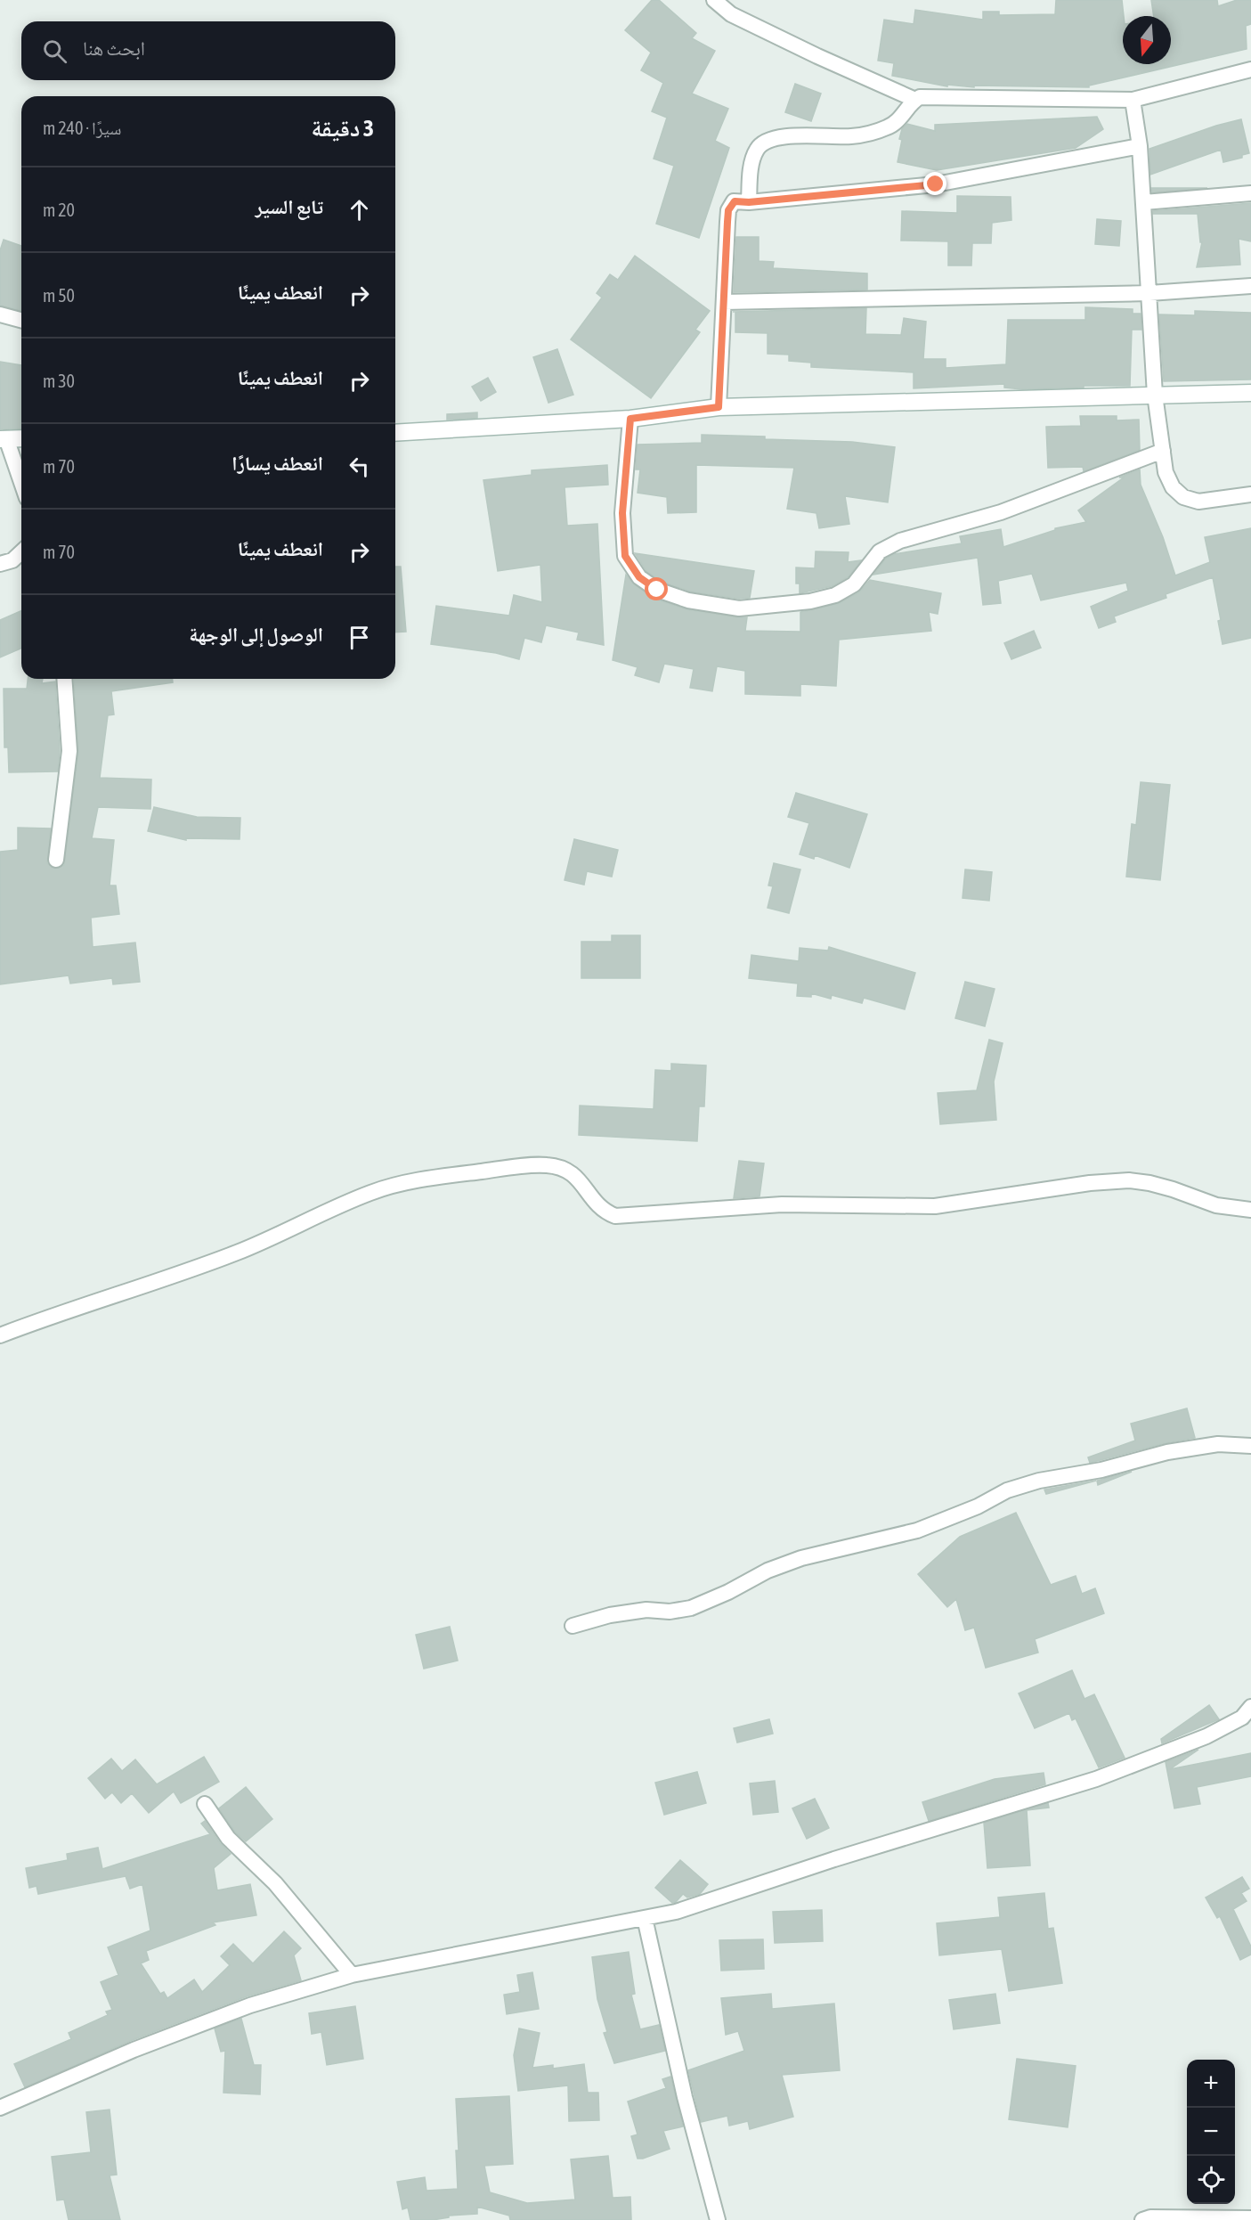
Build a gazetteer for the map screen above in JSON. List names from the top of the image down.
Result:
{
  "north": "bottom",
  "page": {
    "search": "ابحث هنا",
    "heading": ["3 دقيقة", "سيرًا · 240 m"],
    "list": [
      ["تابع السير", "20 m"],
      ["انعطف يمينًا", "50 m"],
      ["انعطف يمينًا", "30 m"],
      ["انعطف يسارًا", "70 m"],
      ["انعطف يمينًا", "70 m"],
      "الوصول إلى الوجهة"
    ],
    "map_buttons": ["+", "−"]
  }
}
